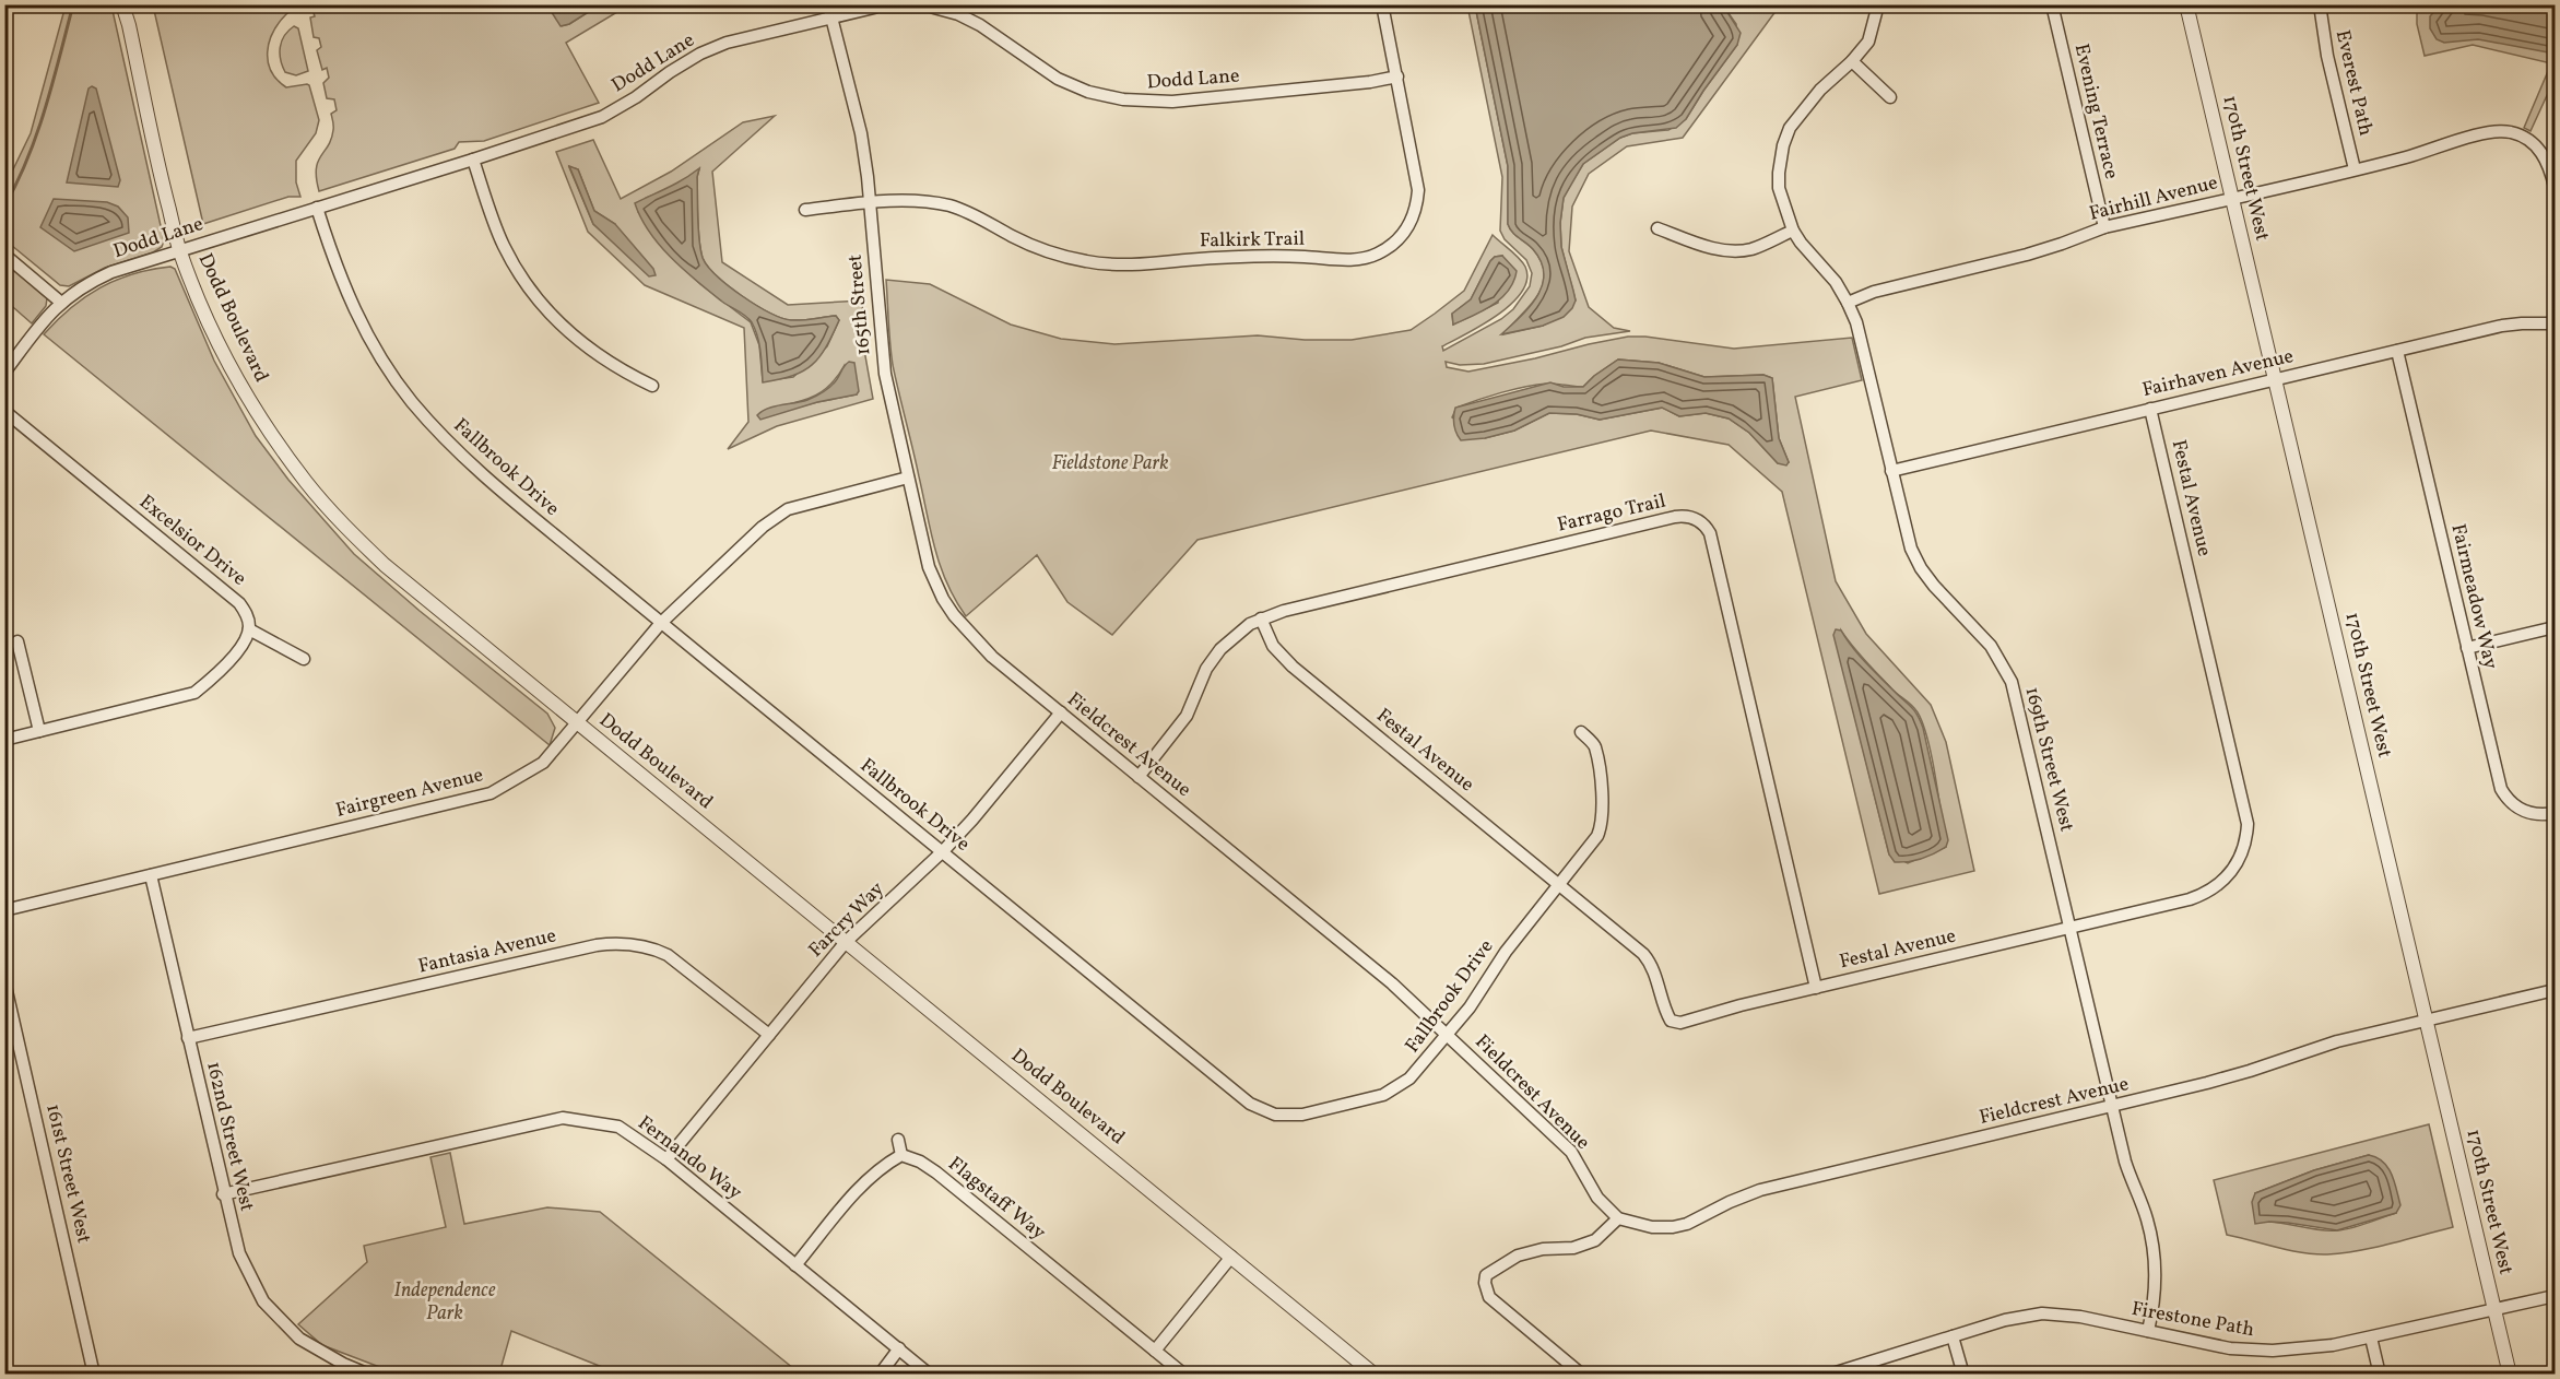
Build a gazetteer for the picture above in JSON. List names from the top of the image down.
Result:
{
  "streets": {
    "street": [
      "Dodd Lane",
      "Everest Path",
      "Evening Terrace",
      "170th Street West",
      "Fairhill Avenue",
      "Falkirk Trail",
      "165th Street",
      "Dodd Boulevard",
      "Fairhaven Avenue",
      "Fallbrook Drive",
      "Festal Avenue",
      "Farrago Trail",
      "Excelsior Drive",
      "Fairmeadow Way",
      "Fieldcrest Avenue",
      "169th Street West",
      "Fairgreen Avenue",
      "Farcry Way",
      "Fantasia Avenue",
      "162nd Street West",
      "Fernando Way",
      "161st Street West",
      "Flagstaff Way",
      "Firestone Path"
    ]
  },
  "crossings": [
    ["Dodd Lane", "Falkirk Trail"],
    ["Dodd Lane", "165th Street"],
    ["Dodd Lane", "Dodd Boulevard"],
    ["Dodd Lane", "Fallbrook Drive"],
    ["Everest Path", "Fairhill Avenue"],
    ["Evening Terrace", "Fairhill Avenue"],
    ["170th Street West", "Fairhill Avenue"],
    ["170th Street West", "Fairhaven Avenue"],
    ["170th Street West", "Fieldcrest Avenue"],
    ["170th Street West", "Firestone Path"],
    ["Fairhill Avenue", "169th Street West"],
    ["Falkirk Trail", "165th Street"],
    ["165th Street", "Fieldcrest Avenue"],
    ["165th Street", "Fairgreen Avenue"],
    ["Dodd Boulevard", "Fairgreen Avenue"],
    ["Dodd Boulevard", "Farcry Way"],
    ["Fairhaven Avenue", "Festal Avenue"],
    ["Fairhaven Avenue", "Fairmeadow Way"],
    ["Fairhaven Avenue", "169th Street West"],
    ["Fallbrook Drive", "Festal Avenue"],
    ["Fallbrook Drive", "Fieldcrest Avenue"],
    ["Fallbrook Drive", "Fairgreen Avenue"],
    ["Fallbrook Drive", "Farcry Way"],
    ["Festal Avenue", "Farrago Trail"],
    ["Festal Avenue", "169th Street West"],
    ["Farrago Trail", "Fieldcrest Avenue"],
    ["Fieldcrest Avenue", "169th Street West"],
    ["Fieldcrest Avenue", "Farcry Way"],
    ["169th Street West", "Firestone Path"],
    ["Fairgreen Avenue", "162nd Street West"],
    ["Farcry Way", "Fantasia Avenue"],
    ["Farcry Way", "Fernando Way"],
    ["Fantasia Avenue", "162nd Street West"],
    ["162nd Street West", "Fernando Way"]
  ],
  "parks": ["Fieldstone Park", "Independence Park"]
}
